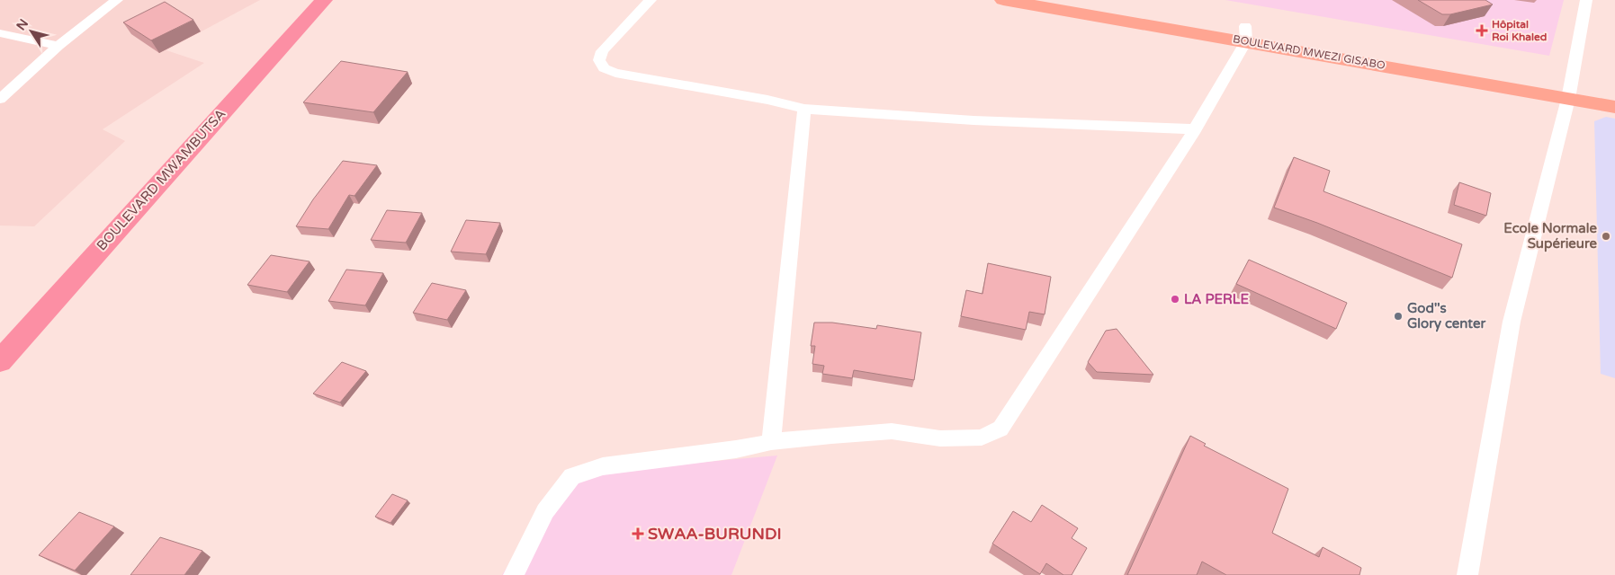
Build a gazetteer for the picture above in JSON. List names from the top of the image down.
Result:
{
  "streets": {
    "highway": ["BOULEVARD MWAMBUTSA"],
    "main road": ["BOULEVARD MWEZI GISABO"]
  },
  "places": {
    "health": ["Hôpital Roi Khaled", "SWAA-BURUNDI"],
    "other": ["Ecole Normale Supérieure", "LA PERLE", "God''s Glory center"]
  },
  "north": "top left"
}
